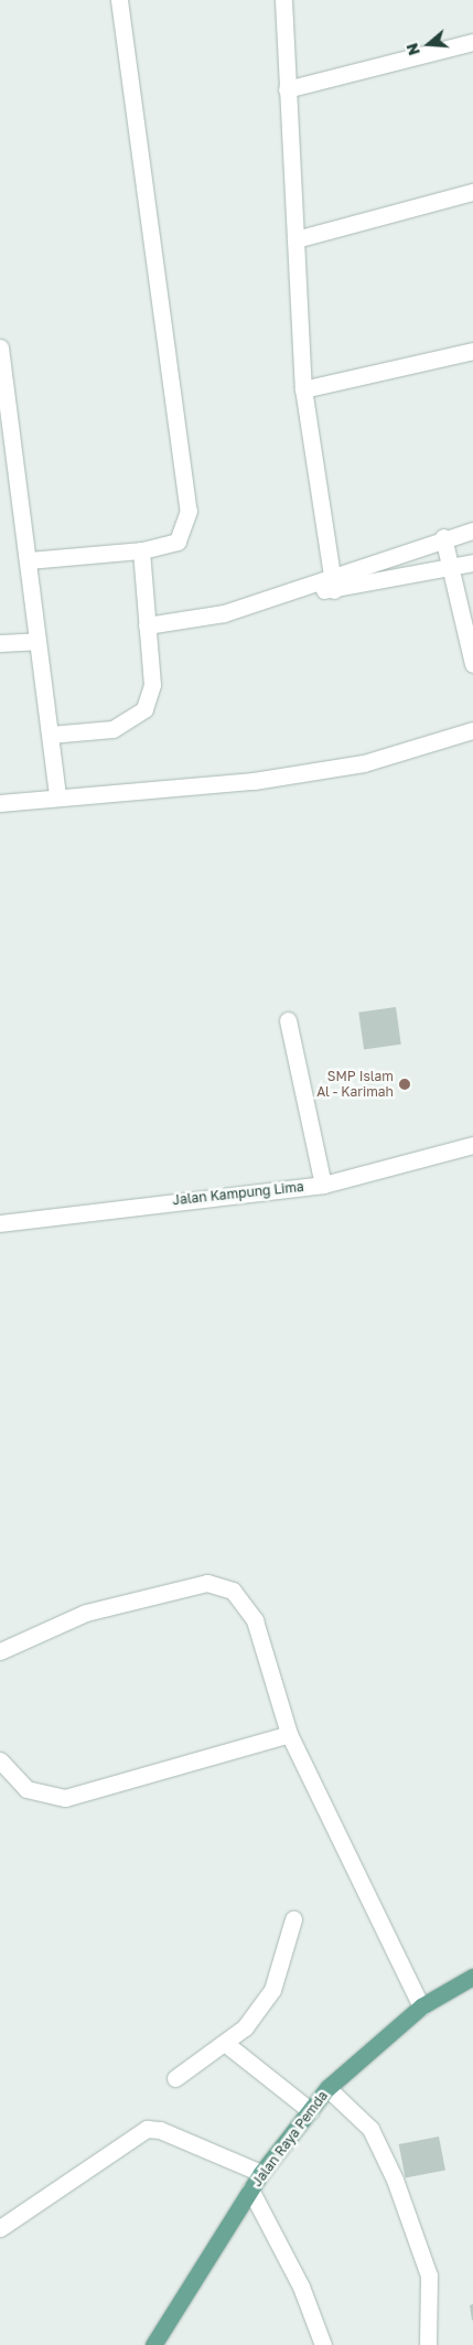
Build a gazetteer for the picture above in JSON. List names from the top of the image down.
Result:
{
  "streets": {
    "main road": ["Jalan Raya Pemda"],
    "street": ["Jalan Kampung Lima"]
  },
  "places": ["SMP Islam Al - Karimah"],
  "north": "left"
}
